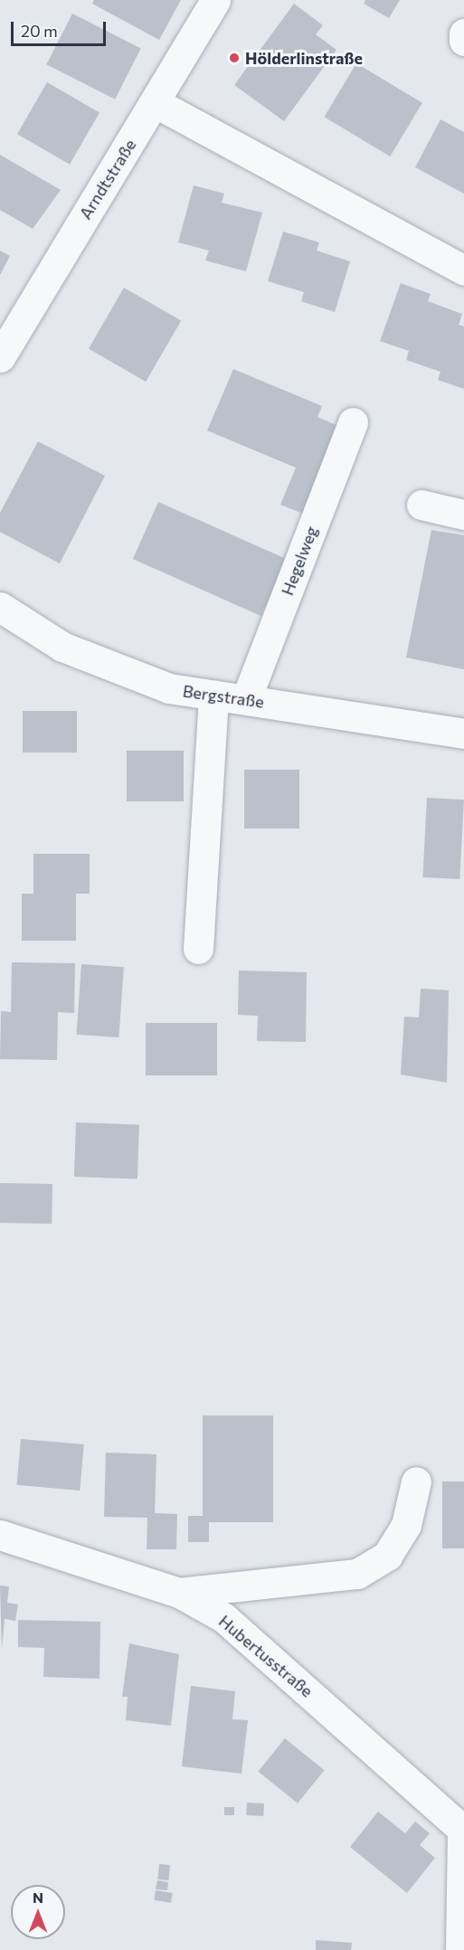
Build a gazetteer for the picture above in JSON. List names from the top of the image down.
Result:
{
  "streets": {
    "street": [
      "Arndtstraße",
      "Hegelweg",
      "Bergstraße",
      "Hubertusstraße"
    ]
  },
  "crossings": [
    ["Hegelweg", "Bergstraße"]
  ],
  "places": ["Hölderlinstraße"],
  "scale_bar": "20 m",
  "north": "top"
}
